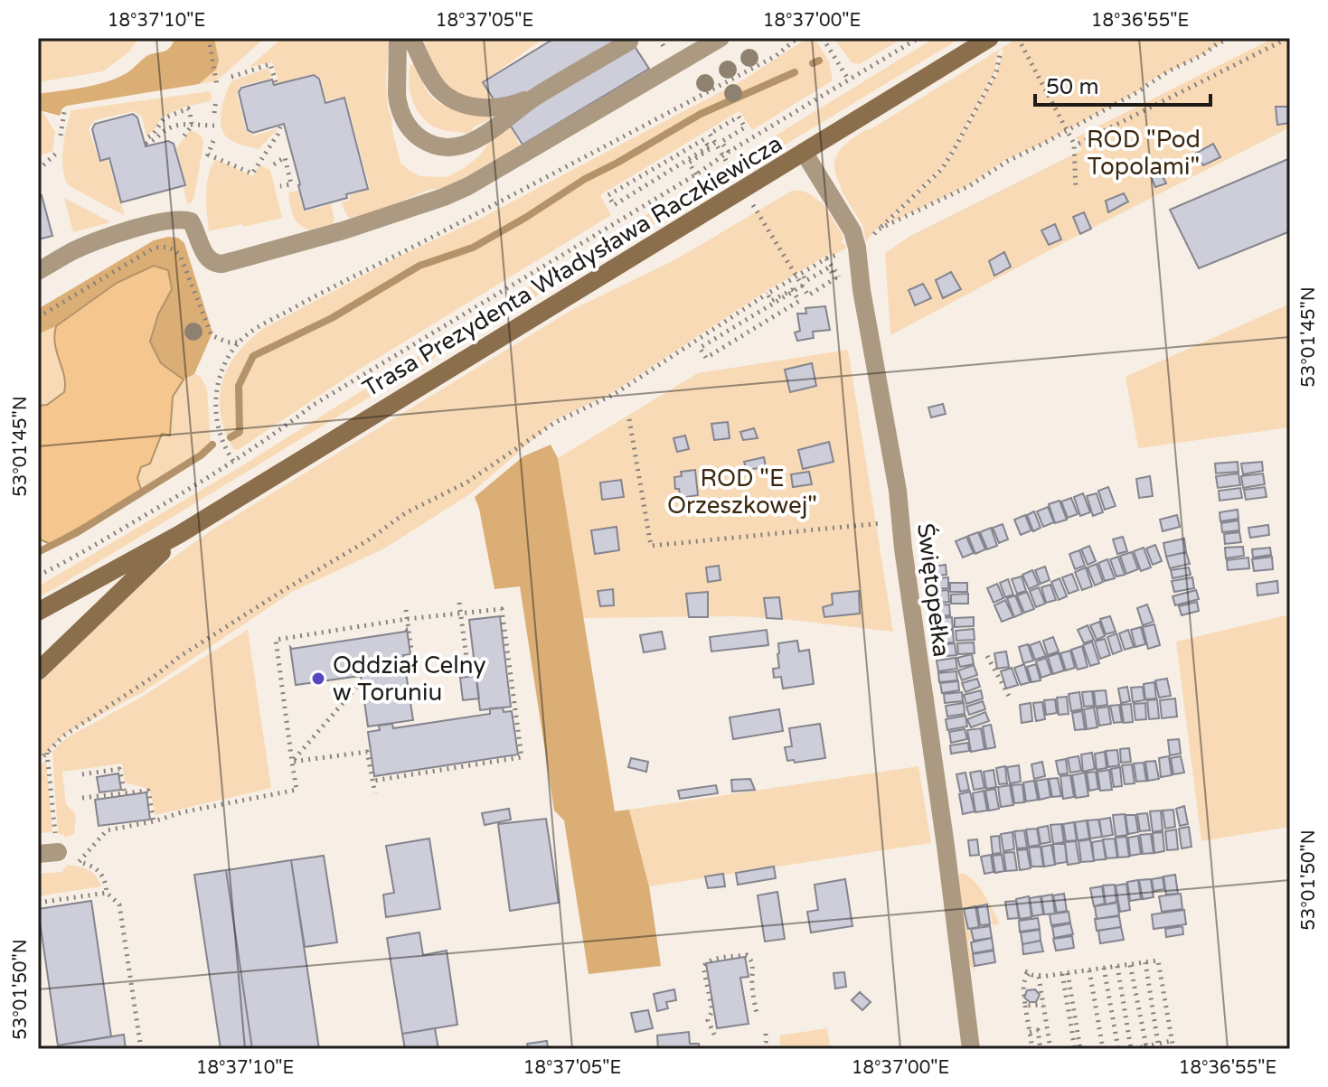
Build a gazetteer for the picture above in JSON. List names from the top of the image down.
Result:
{
  "streets": {
    "main road": ["Trasa Prezydenta Władysława Raczkiewicza"],
    "street": ["Świętopełka"]
  },
  "crossings": [
    ["Trasa Prezydenta Władysława Raczkiewicza", "Świętopełka"]
  ],
  "parks": ["ROD \"Pod Topolami\"", "ROD \"E Orzeszkowej\""],
  "places": ["Oddział Celny w Toruniu"],
  "scale_bar": "50 m",
  "coordinates": [
    "18°37'10\"E",
    "18°37'05\"E",
    "18°37'00\"E",
    "18°36'55\"E",
    "53°01'45\"N",
    "53°01'50\"N"
  ]
}
